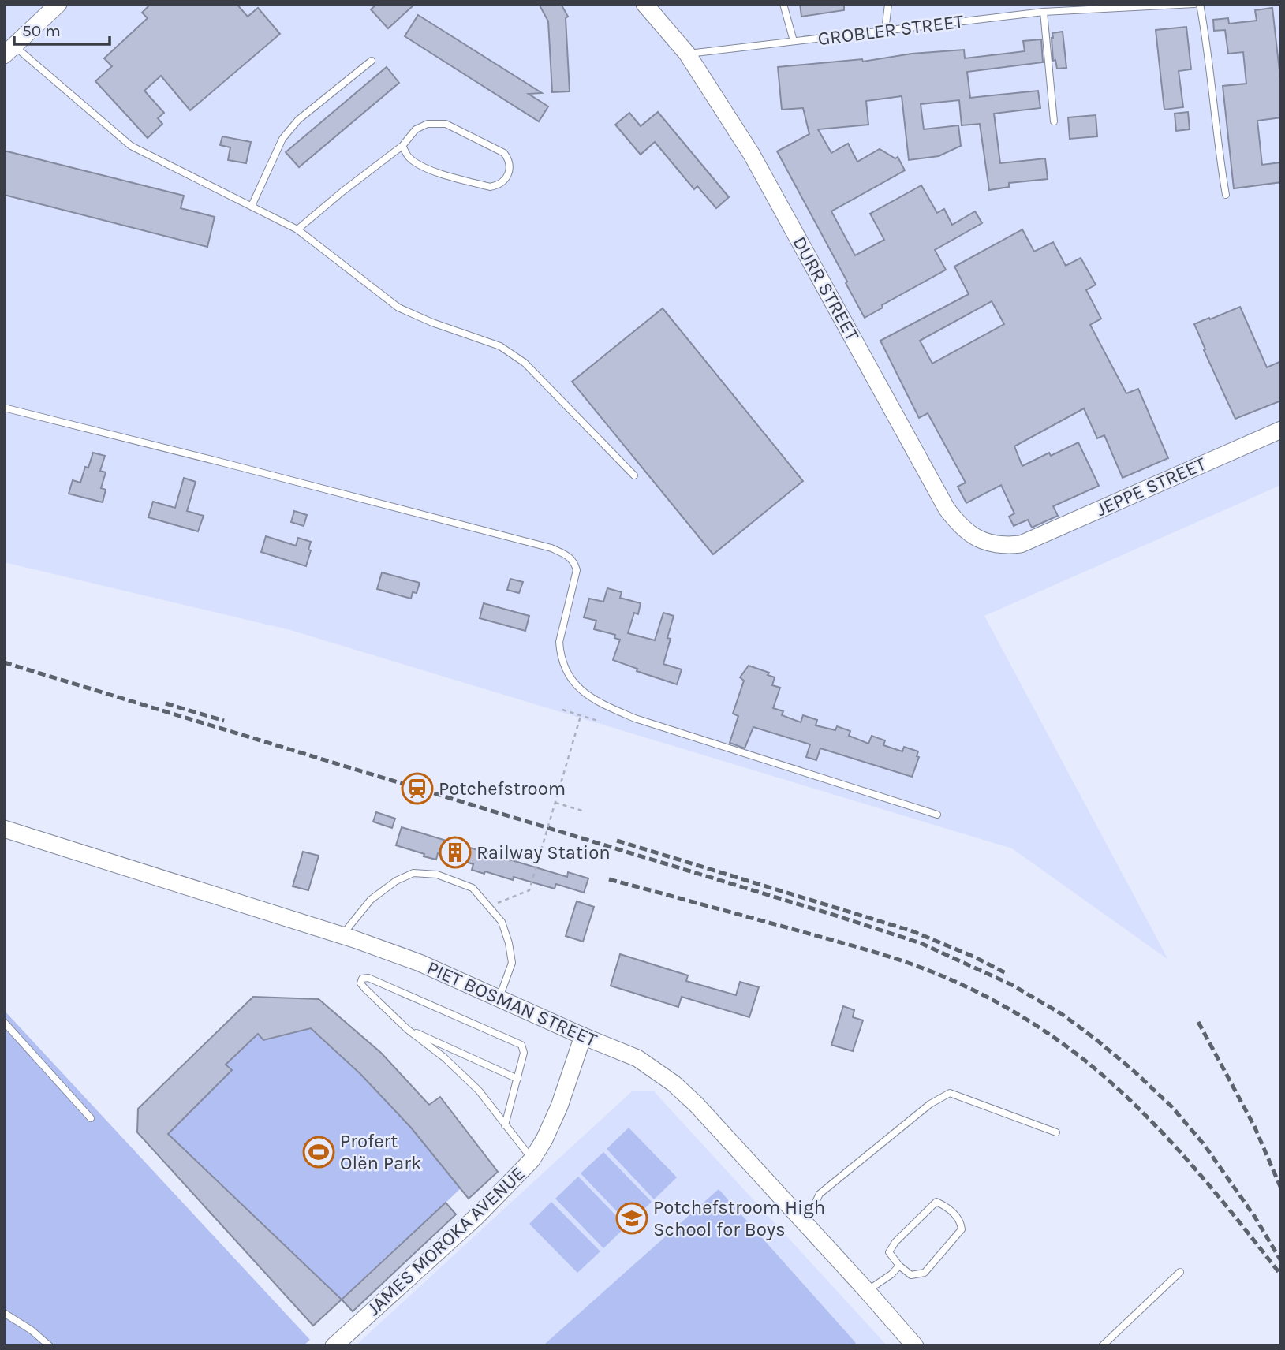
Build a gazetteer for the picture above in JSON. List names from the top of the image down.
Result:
{
  "streets": {
    "street": [
      "DURR STREET",
      "JEPPE STREET",
      "PIET BOSMAN STREET",
      "JAMES MOROKA AVENUE"
    ],
    "lane": ["GROBLER STREET"]
  },
  "crossings": [
    ["GROBLER STREET", "DURR STREET"],
    ["DURR STREET", "JEPPE STREET"],
    ["PIET BOSMAN STREET", "JAMES MOROKA AVENUE"]
  ],
  "places": {
    "station": ["Potchefstroom"],
    "building": ["Railway Station"],
    "sports": ["Profert Olën Park"],
    "school or university": ["Potchefstroom High School for Boys"]
  },
  "scale_bar": "50 m"
}
